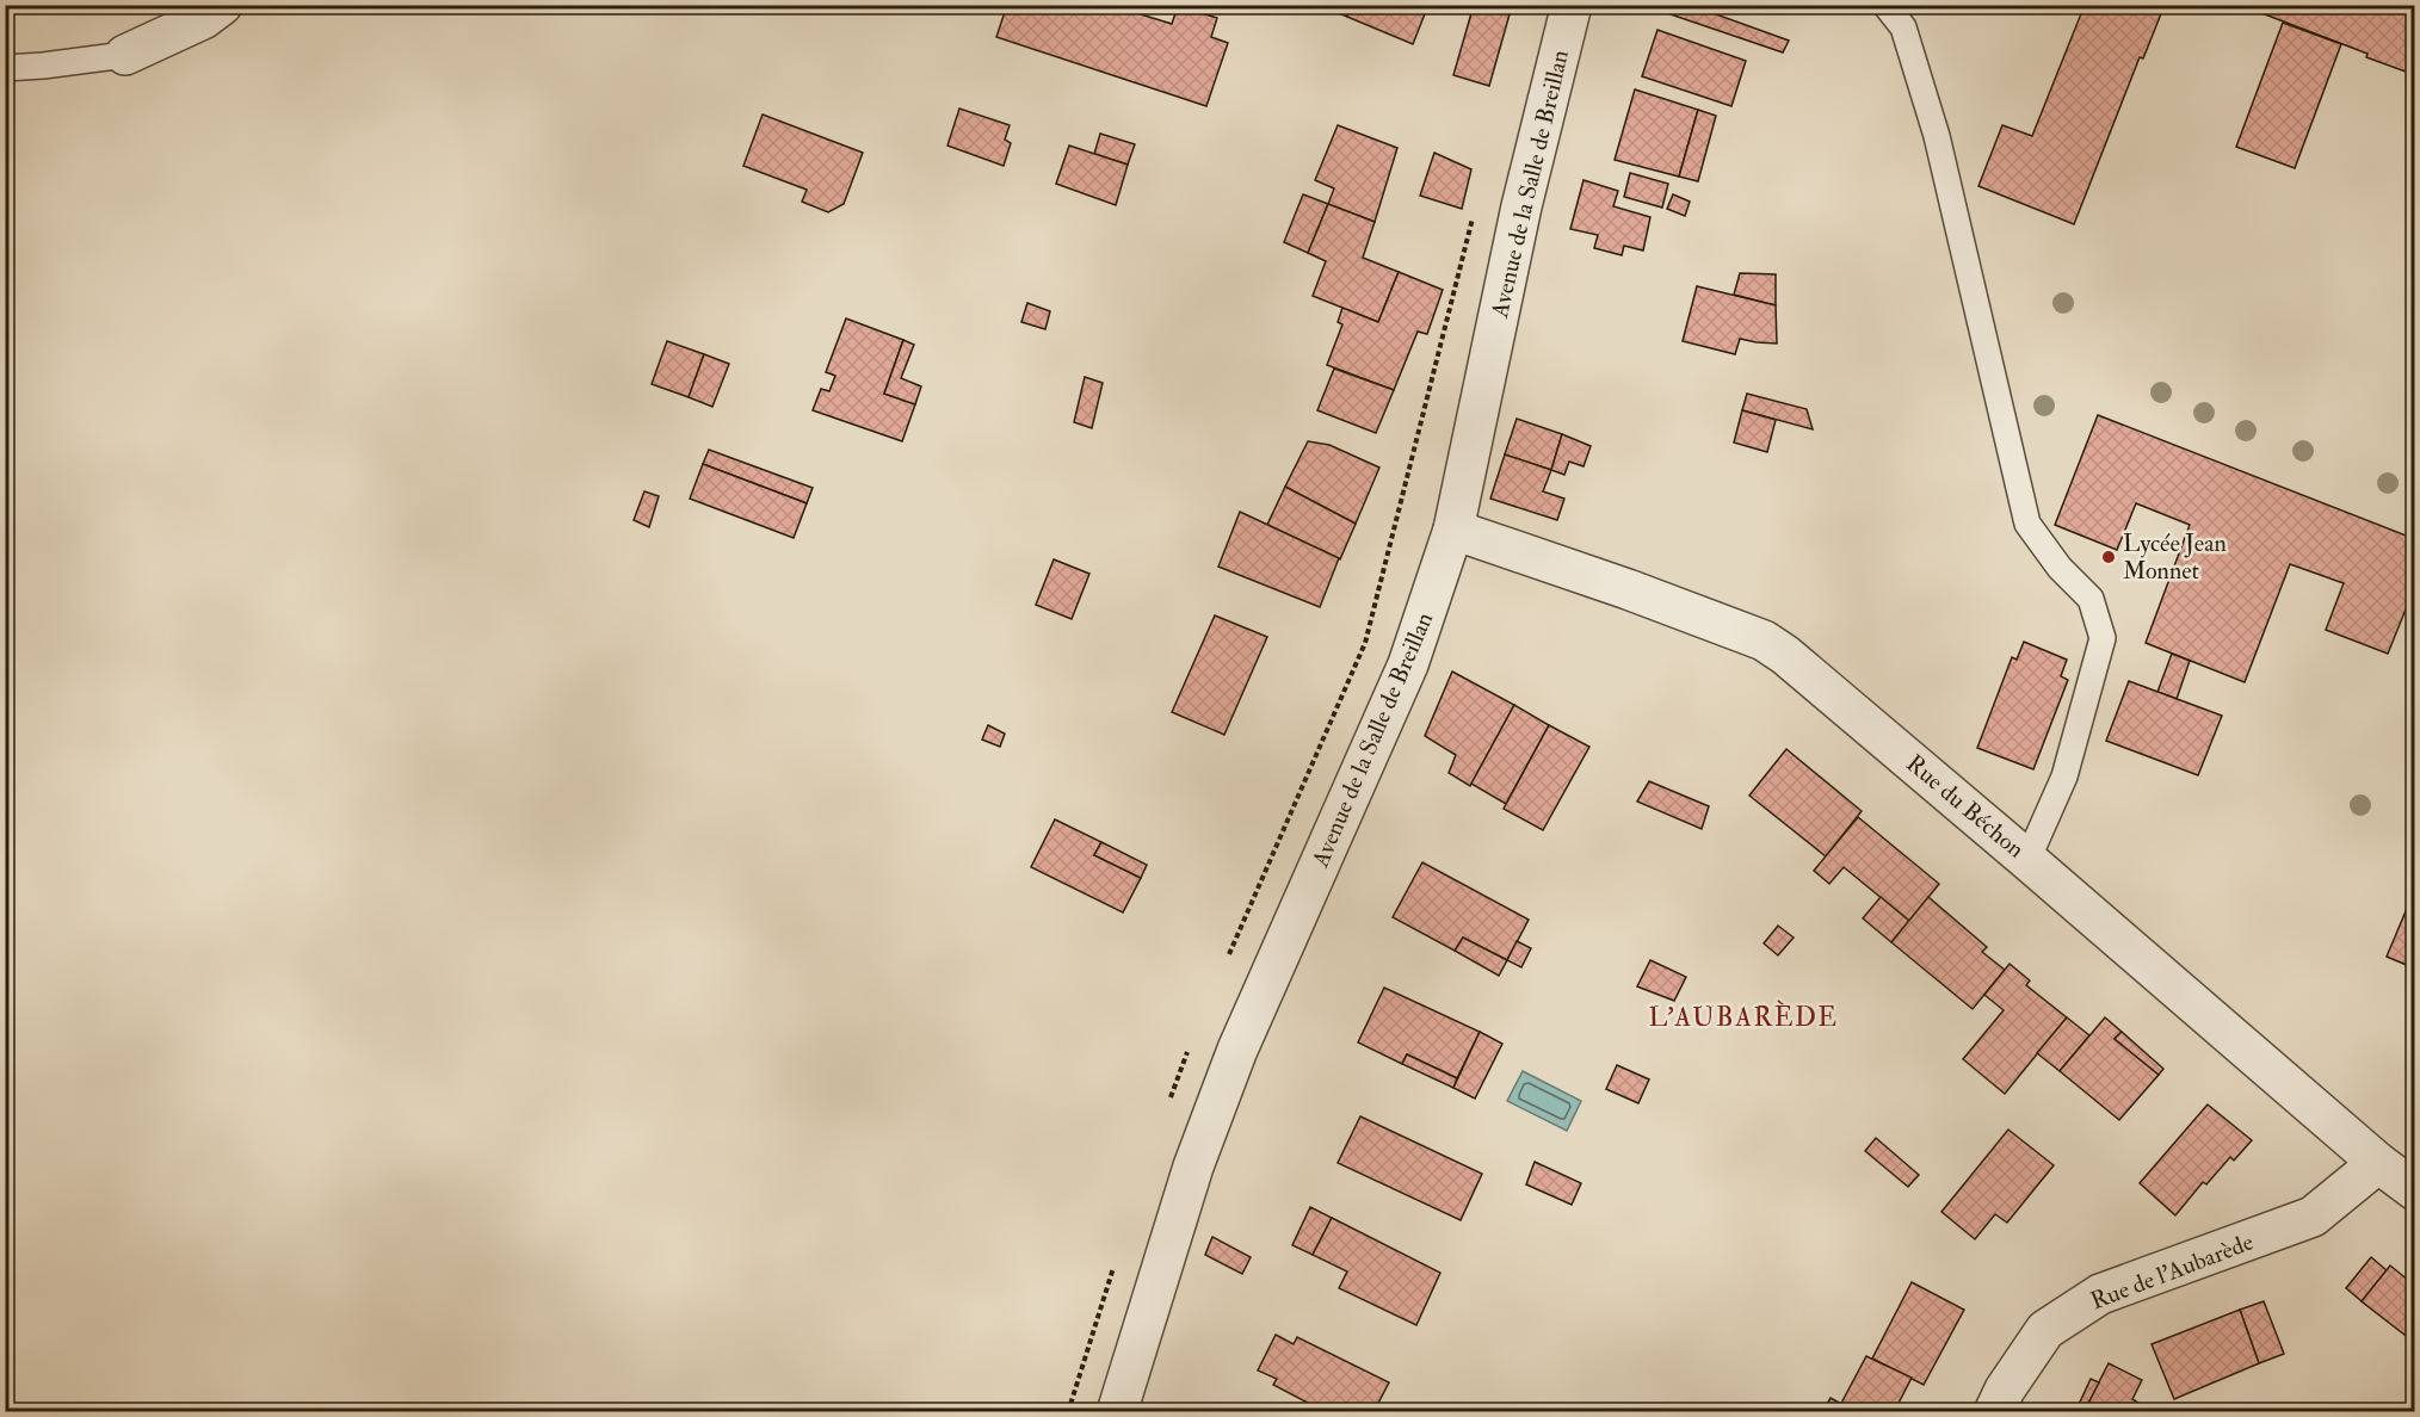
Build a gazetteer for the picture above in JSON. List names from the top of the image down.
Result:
{
  "streets": {
    "street": ["Avenue de la Salle de Breillan", "Rue du Béchon", "Rue de l'Aubarède"]
  },
  "crossings": [
    ["Avenue de la Salle de Breillan", "Rue du Béchon"],
    ["Rue du Béchon", "Rue de l'Aubarède"]
  ],
  "districts": ["L'AUBARÈDE"],
  "places": ["Lycée Jean Monnet"]
}
